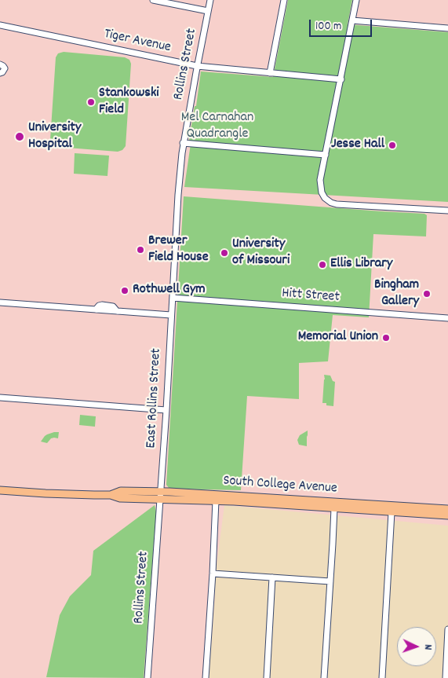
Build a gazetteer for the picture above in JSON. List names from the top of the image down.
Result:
{
  "streets": {
    "main road": ["South College Avenue"],
    "street": [
      "Tiger Avenue",
      "Rollins Street",
      "Hitt Street",
      "East Rollins Street"
    ]
  },
  "crossings": [
    ["Tiger Avenue", "Rollins Street"],
    ["Rollins Street", "Hitt Street"],
    ["Rollins Street", "East Rollins Street"],
    ["Rollins Street", "South College Avenue"],
    ["Hitt Street", "East Rollins Street"],
    ["East Rollins Street", "South College Avenue"]
  ],
  "parks": ["Mel Carnahan Quadrangle"],
  "places": [
    "Stankowski Field",
    "University Hospital",
    "Jesse Hall",
    "Brewer Field House",
    "University of Missouri",
    "Ellis Library",
    "Rothwell Gym",
    "Bingham Gallery",
    "Memorial Union"
  ],
  "scale_bar": "100 m",
  "north": "right"
}
